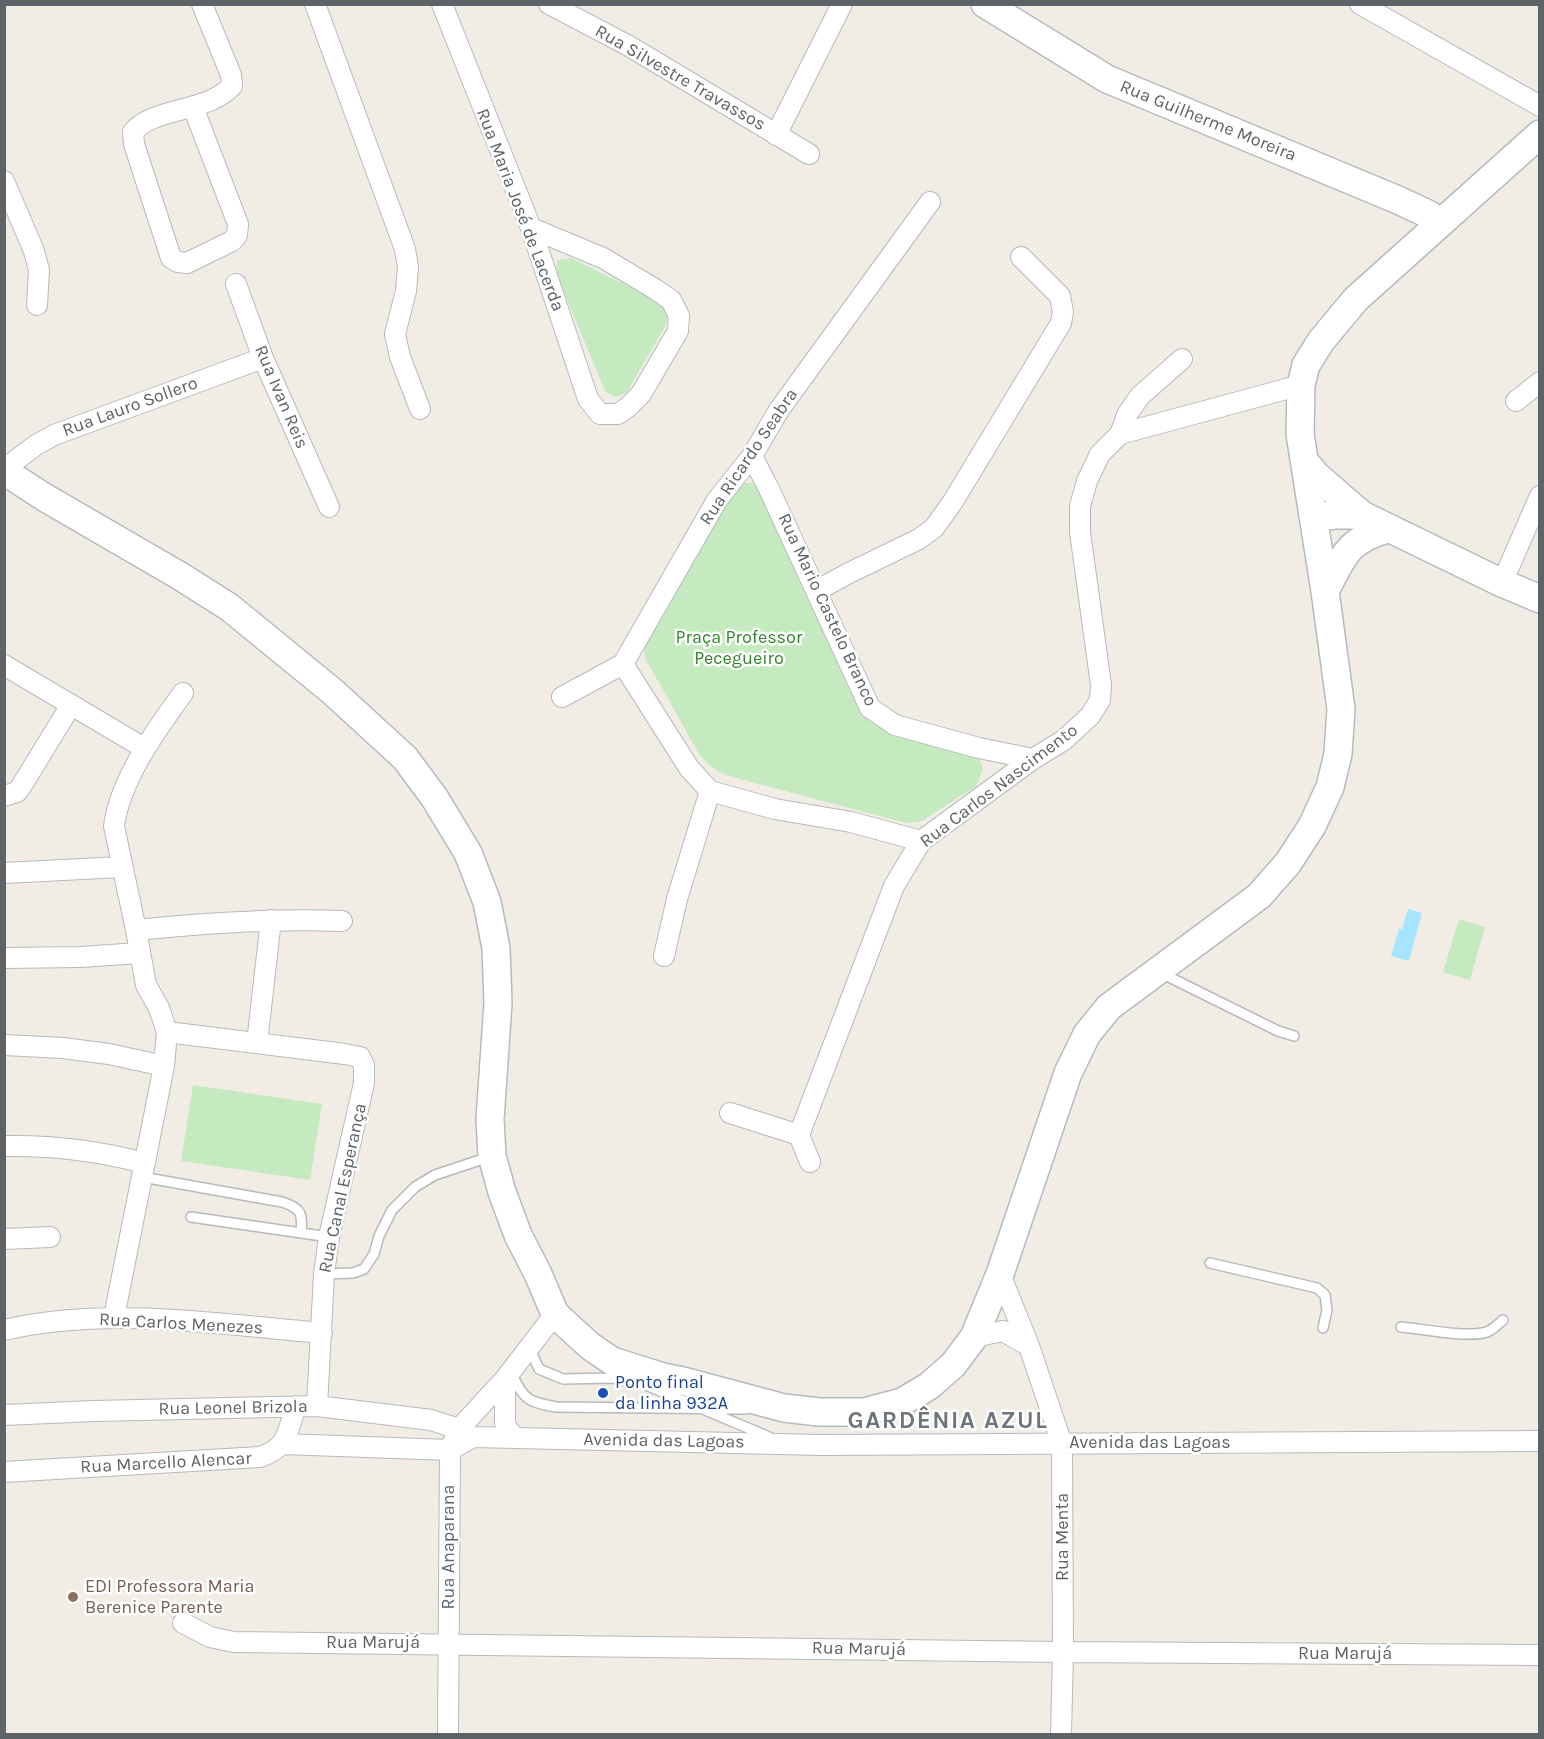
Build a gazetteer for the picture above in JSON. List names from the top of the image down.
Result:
{
  "streets": {
    "main road": ["Rua Guilherme Moreira"],
    "street": [
      "Rua Silvestre Travassos",
      "Rua Maria José de Lacerda",
      "Rua Ivan Reis",
      "Rua Lauro Sollero",
      "Rua Ricardo Seabra",
      "Rua Mario Castelo Branco",
      "Rua Carlos Nascimento",
      "Rua Canal Esperança",
      "Rua Carlos Menezes",
      "Rua Leonel Brizola",
      "Avenida das Lagoas",
      "Rua Marcello Alencar",
      "Rua Menta",
      "Rua Anaparana",
      "Rua Marujá"
    ]
  },
  "crossings": [
    ["Rua Ivan Reis", "Rua Lauro Sollero"],
    ["Rua Ricardo Seabra", "Rua Mario Castelo Branco"],
    ["Rua Mario Castelo Branco", "Rua Carlos Nascimento"],
    ["Rua Canal Esperança", "Rua Carlos Menezes"],
    ["Rua Canal Esperança", "Rua Leonel Brizola"],
    ["Rua Leonel Brizola", "Avenida das Lagoas"],
    ["Avenida das Lagoas", "Rua Menta"],
    ["Rua Menta", "Rua Marujá"],
    ["Rua Anaparana", "Rua Marujá"]
  ],
  "districts": ["GARDÊNIA AZUL"],
  "parks": ["Praça Professor Pecegueiro"],
  "places": ["Ponto final da linha 932A", "EDI Professora Maria Berenice Parente"]
}
